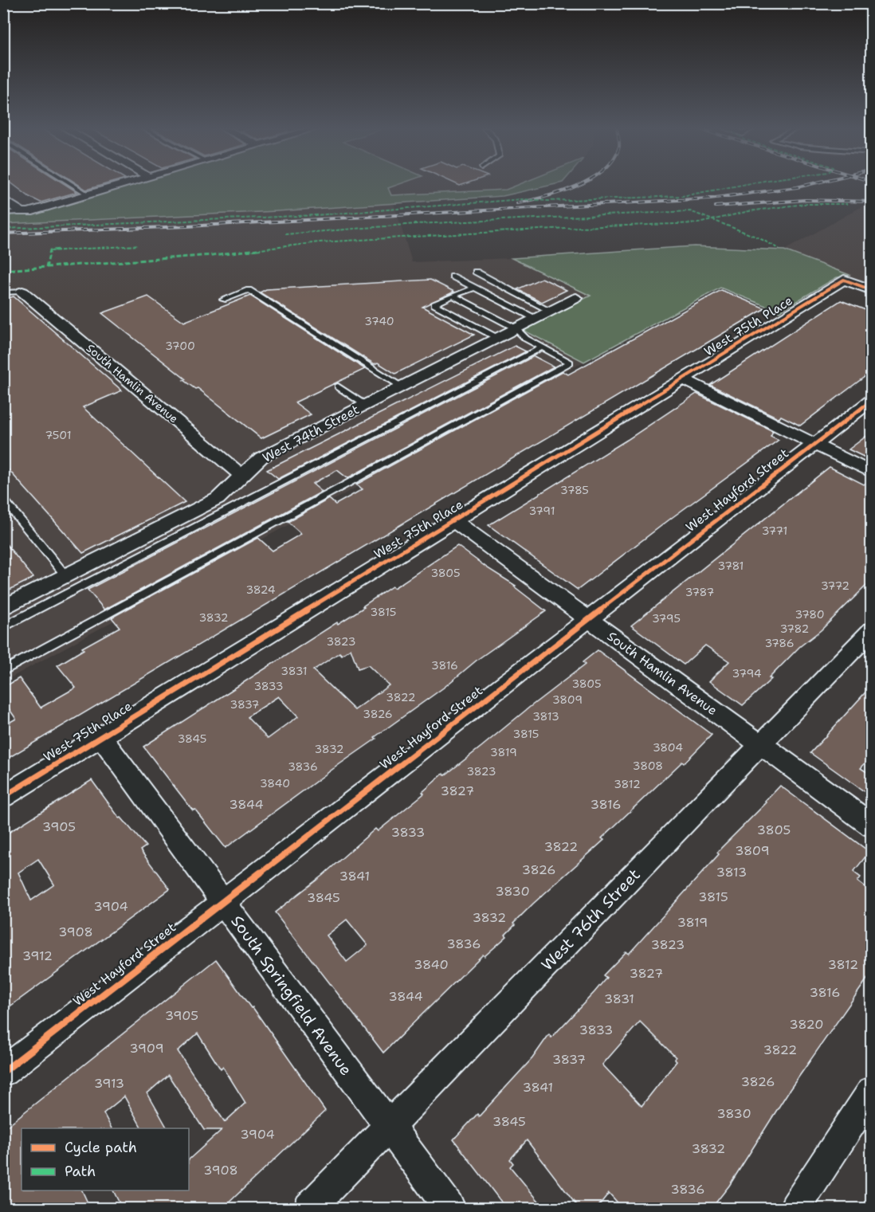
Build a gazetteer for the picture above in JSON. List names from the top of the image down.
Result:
{
  "streets": {
    "street": [
      "West 75th Place",
      "South Hamlin Avenue",
      "West 74th Street",
      "West Hayford Street",
      "West 76th Street",
      "South Springfield Avenue"
    ]
  },
  "crossings": [
    ["West 75th Place", "South Hamlin Avenue"],
    ["West 75th Place", "South Springfield Avenue"],
    ["South Hamlin Avenue", "West 74th Street"],
    ["South Hamlin Avenue", "West Hayford Street"],
    ["South Hamlin Avenue", "West 76th Street"],
    ["West Hayford Street", "South Springfield Avenue"],
    ["West 76th Street", "South Springfield Avenue"]
  ],
  "house_numbers": [
    "3740",
    "3700",
    "7501",
    "3785",
    "3791",
    "3771",
    "3781",
    "3805",
    "3772",
    "3824",
    "3787",
    "3815",
    "3780",
    "3832",
    "3795",
    "3782",
    "3823",
    "3786",
    "3816",
    "3831",
    "3794",
    "3805",
    "3833",
    "3822",
    "3809",
    "3837",
    "3826",
    "3813",
    "3815",
    "3845",
    "3804",
    "3832",
    "3819",
    "3808",
    "3836",
    "3823",
    "3840",
    "3812",
    "3827",
    "3844",
    "3816",
    "3905",
    "3805",
    "3833",
    "3822",
    "3809",
    "3826",
    "3813",
    "3841",
    "3830",
    "3815",
    "3845",
    "3904",
    "3832",
    "3819",
    "3908",
    "3836",
    "3823",
    "3912",
    "3840",
    "3812",
    "3827",
    "3816",
    "3844",
    "3831",
    "3905",
    "3820",
    "3833",
    "3909",
    "3822",
    "3837",
    "3826",
    "3913",
    "3841",
    "3830",
    "3845",
    "3904",
    "3832",
    "3908",
    "3836"
  ],
  "legend": ["Cycle path", "Path"]
}
